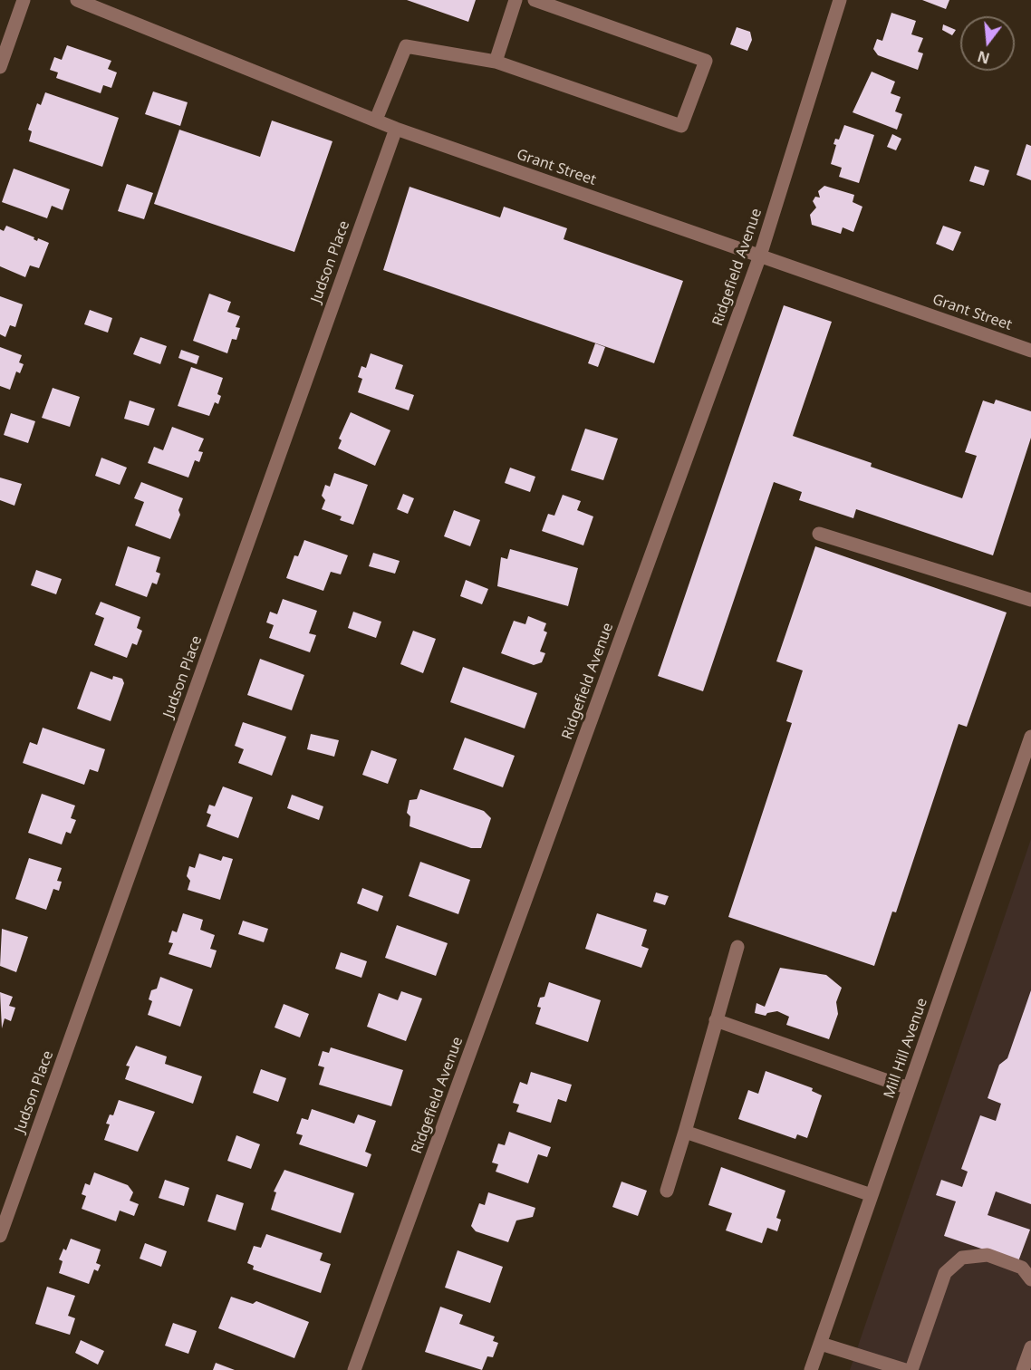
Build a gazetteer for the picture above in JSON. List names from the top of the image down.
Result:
{
  "streets": {
    "street": [
      "Grant Street",
      "Judson Place",
      "Ridgefield Avenue",
      "Mill Hill Avenue"
    ]
  },
  "crossings": [
    ["Grant Street", "Judson Place"],
    ["Grant Street", "Ridgefield Avenue"]
  ],
  "north": "bottom"
}
